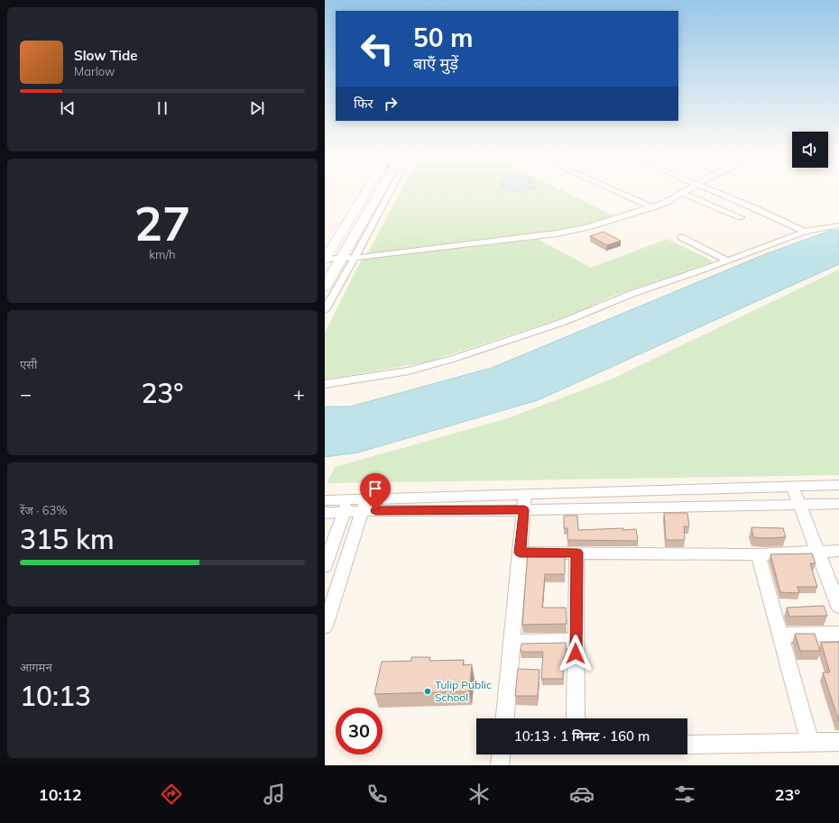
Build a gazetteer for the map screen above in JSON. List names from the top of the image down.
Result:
{
  "places": ["Tulip Public School"],
  "page": {
    "turn": ["50 m", "बाएँ मुड़ें"],
    "song": ["Slow Tide", "Marlow"],
    "then": "फिर",
    "tile": [
      ["27", "km/h"],
      "एसी",
      ["रेंज · 63%", "315 km"],
      ["आगमन", "10:13"]
    ],
    "heat": ["−", "23°", "+"],
    "limit": "30",
    "trip": "10:13 · 1 मिनट · 160 m",
    "tabs": ["10:12", "23°"]
  }
}
